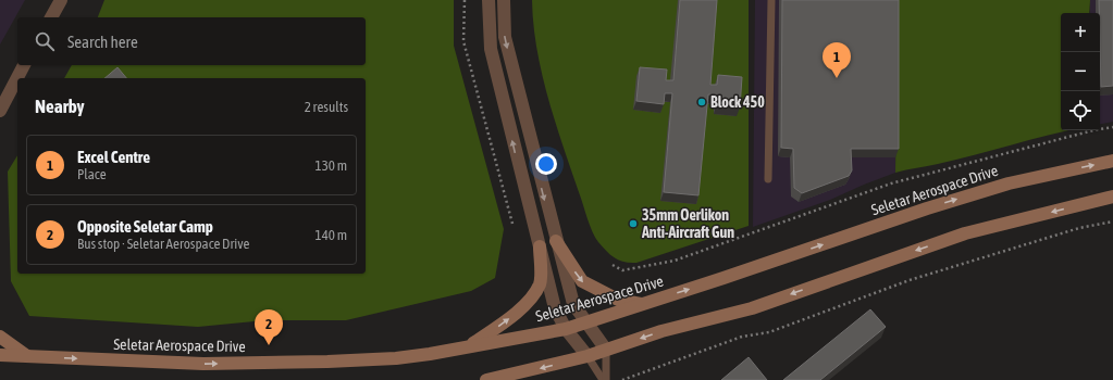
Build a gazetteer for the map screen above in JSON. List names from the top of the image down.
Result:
{
  "streets": {
    "street": ["Seletar Aerospace Drive"]
  },
  "places": ["Block 450", "35mm Oerlikon Anti-Aircraft Gun"],
  "page": {
    "map_buttons": ["+", "−"],
    "search": "Search here",
    "pins": ["1", "2"],
    "heading": ["Nearby", "2 results"],
    "list": [
      {
        "mark": "1",
        "name": "Excel Centre",
        "note": "Place",
        "value": "130 m"
      },
      {
        "mark": "2",
        "name": "Opposite Seletar Camp",
        "note": "Bus stop · Seletar Aerospace Drive",
        "value": "140 m"
      }
    ]
  }
}
